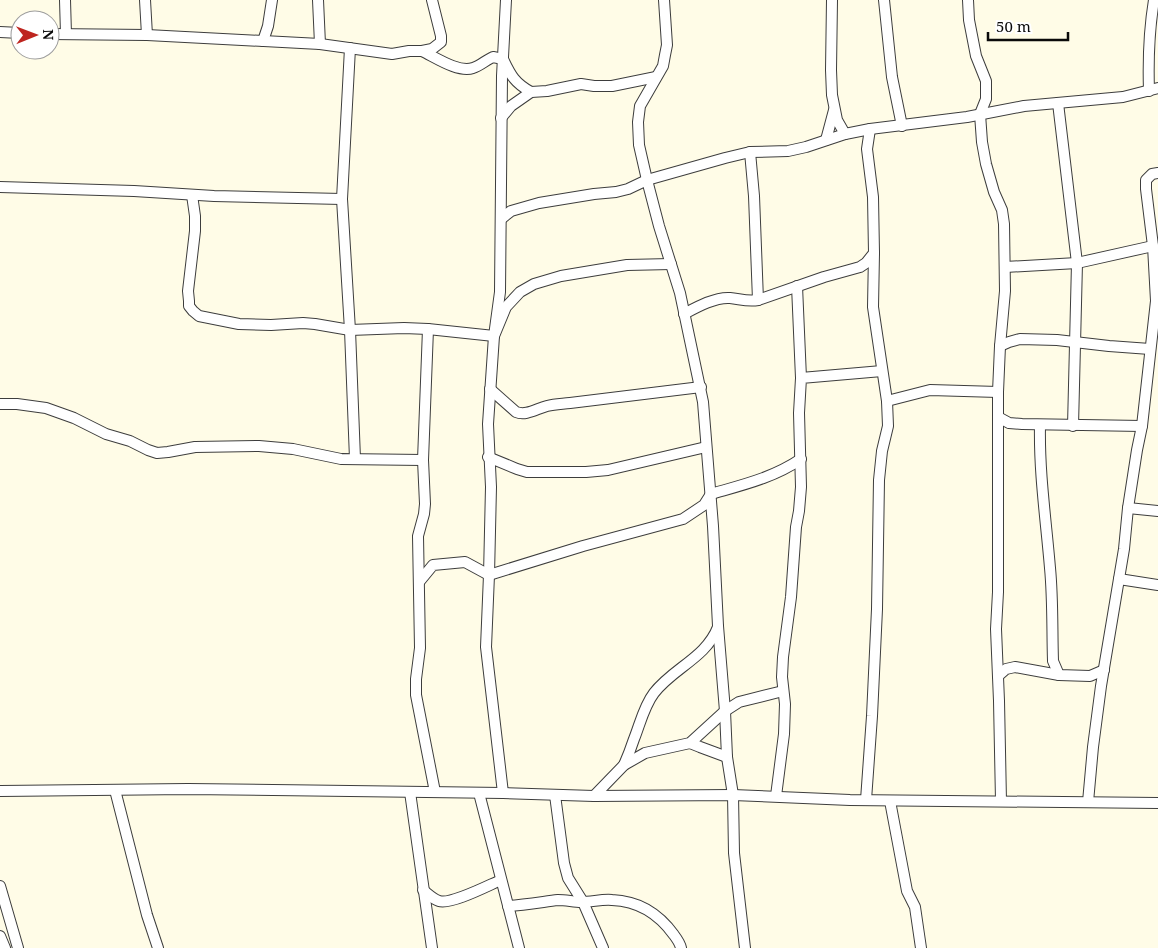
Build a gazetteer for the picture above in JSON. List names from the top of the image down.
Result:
{
  "scale_bar": "50 m",
  "north": "right"
}
